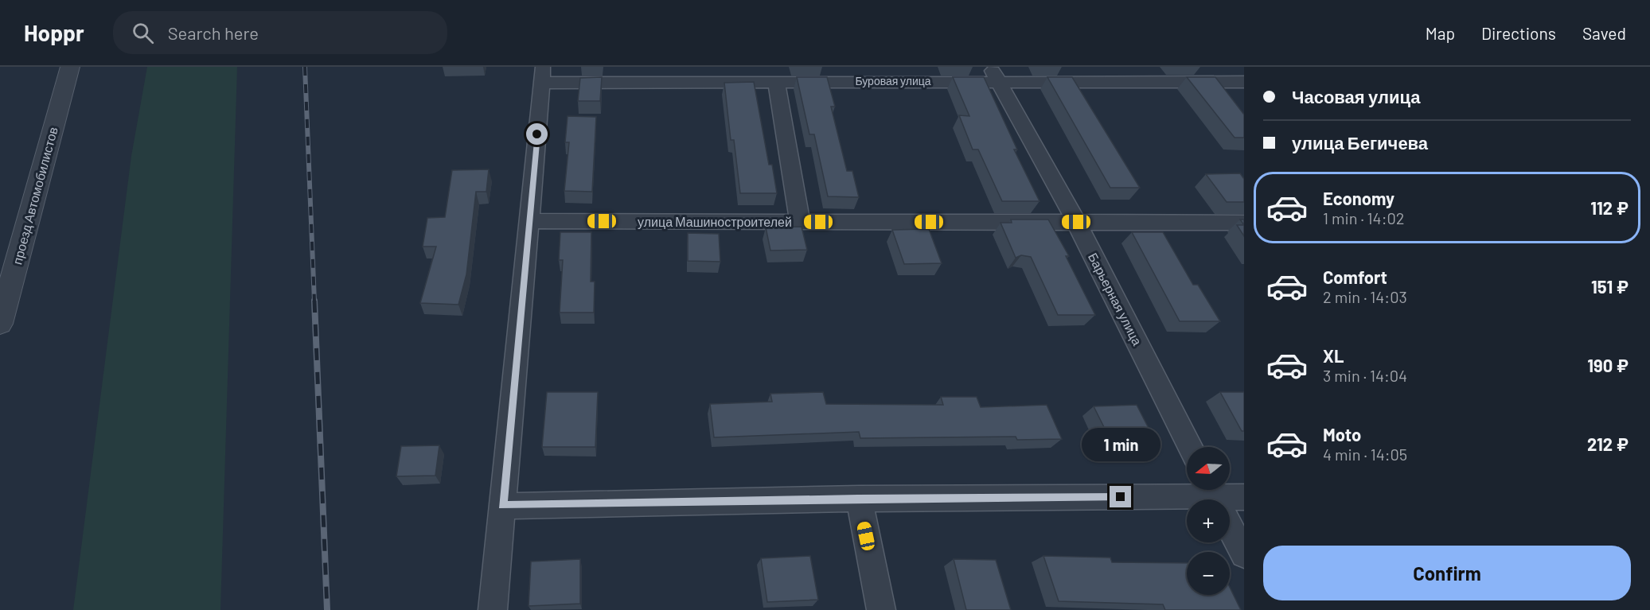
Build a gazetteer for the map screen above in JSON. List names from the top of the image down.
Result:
{
  "streets": {
    "street": [
      "Буровая улица",
      "проезд Автомобилистов",
      "улица Машиностроителей",
      "Барьерная улица"
    ]
  },
  "crossings": [
    ["Буровая улица", "Барьерная улица"],
    ["улица Машиностроителей", "Барьерная улица"]
  ],
  "north": "left",
  "page": {
    "header": "Hoppr",
    "search": "Search here",
    "nav": ["Map", "Directions", "Saved"],
    "banner": ["Часовая улица", "улица Бегичева"],
    "list": [
      {
        "name": "Economy",
        "note": "1 min · 14:02",
        "value": "112 ₽"
      },
      {
        "name": "Comfort",
        "note": "2 min · 14:03",
        "value": "151 ₽"
      },
      {
        "name": "XL",
        "note": "3 min · 14:04",
        "value": "190 ₽"
      },
      {
        "name": "Moto",
        "note": "4 min · 14:05",
        "value": "212 ₽"
      }
    ],
    "bubble": "1 min",
    "map_buttons": ["+", "−"],
    "buttons": "Confirm"
  }
}
